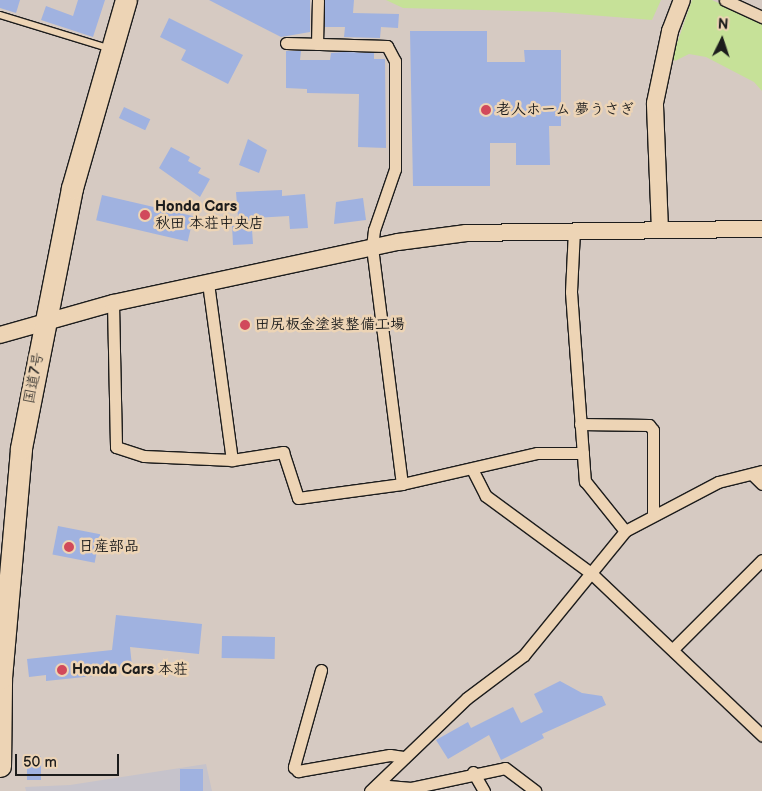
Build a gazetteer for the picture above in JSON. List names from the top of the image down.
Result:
{
  "streets": {
    "highway": ["国道7号"]
  },
  "places": [
    "老人ホーム 夢うさぎ",
    "Honda Cars 秋田 本荘中央店",
    "田尻板金塗装整備工場",
    "日産部品",
    "Honda Cars 本荘"
  ],
  "scale_bar": "50 m",
  "north": "top"
}
